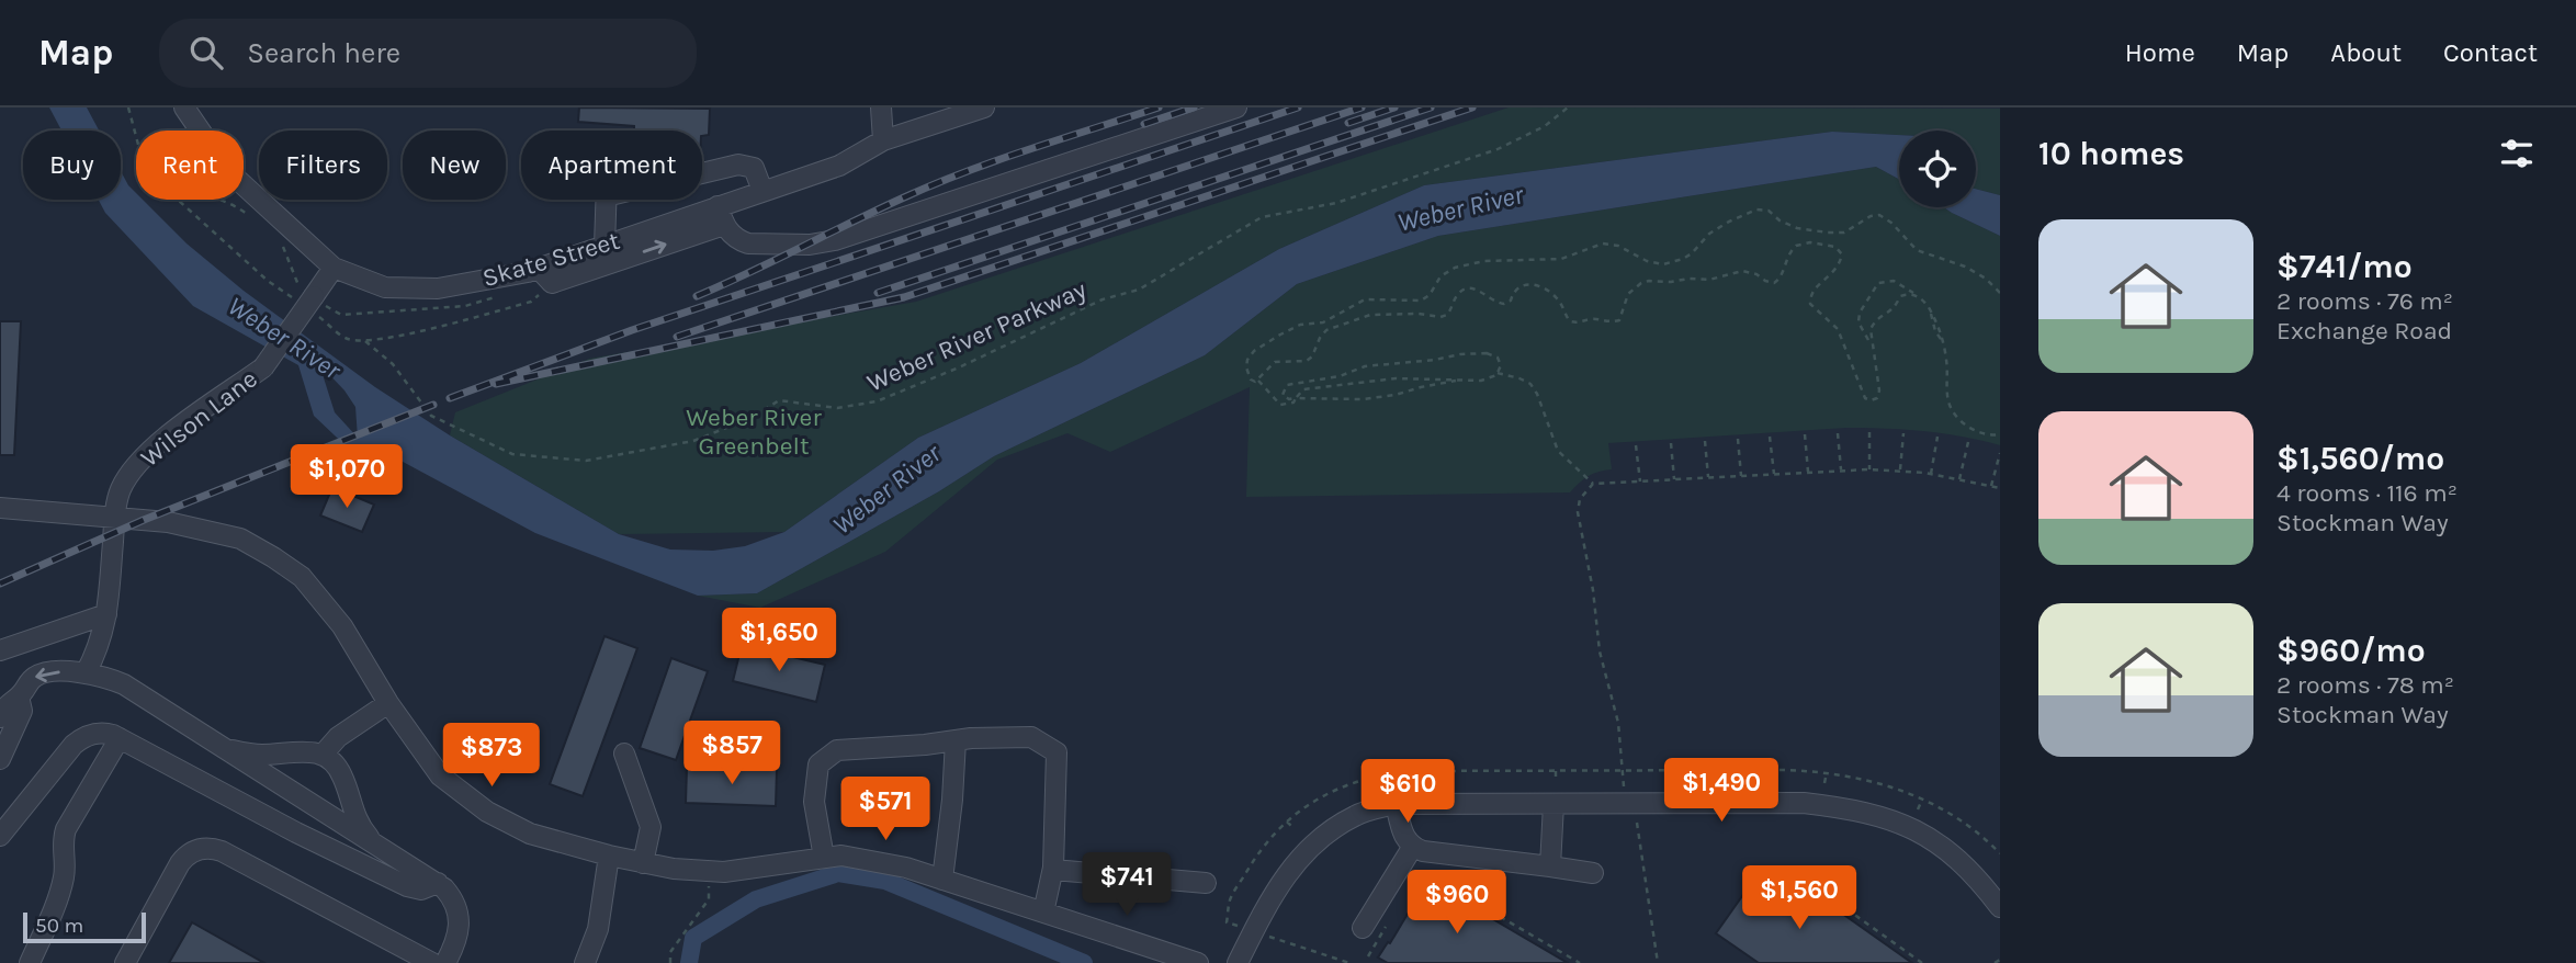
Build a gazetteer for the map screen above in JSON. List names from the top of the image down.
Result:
{
  "streets": {
    "street": ["Skate Street", "Wilson Lane"],
    "path": ["Weber River Parkway"]
  },
  "crossings": [
    ["Skate Street", "Wilson Lane"],
    ["Weber River Parkway", "Wilson Lane"]
  ],
  "water": ["Weber River"],
  "parks": ["Weber River Greenbelt"],
  "scale_bar": "50 m",
  "page": {
    "header": "Map",
    "search": "Search here",
    "nav": [
      "Home",
      "Map",
      "About",
      "Contact"
    ],
    "heading": "10 homes",
    "chip": [
      "Buy",
      "Rent",
      "Filters",
      "New",
      "Apartment"
    ],
    "list": [
      {
        "name": "$741/mo",
        "note": "2 rooms · 76 m² · Exchange Road"
      },
      {
        "name": "$1,560/mo",
        "note": "4 rooms · 116 m² · Stockman Way"
      },
      {
        "name": "$960/mo",
        "note": "2 rooms · 78 m² · Stockman Way"
      }
    ],
    "price": [
      "$1,070",
      "$1,650",
      "$857",
      "$873",
      "$1,490",
      "$610",
      "$571",
      "$741",
      "$1,560",
      "$960"
    ],
    "scale": "50 m"
  }
}
